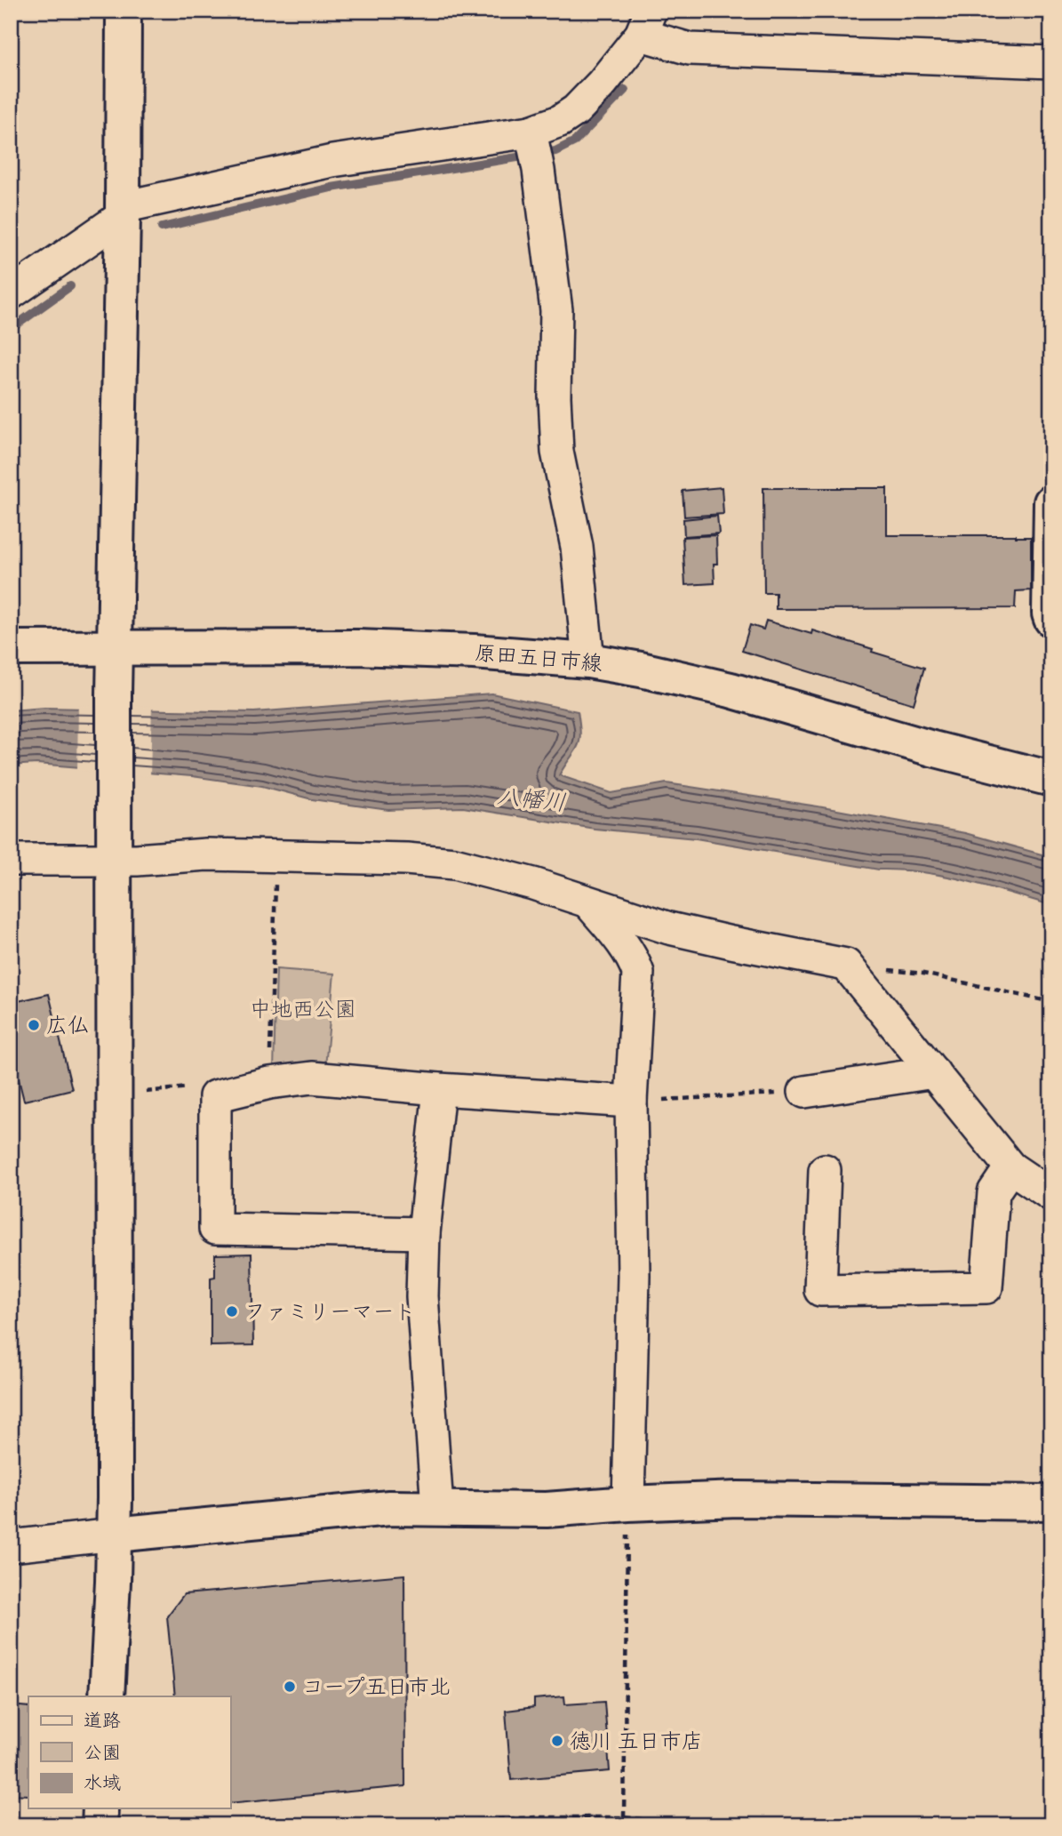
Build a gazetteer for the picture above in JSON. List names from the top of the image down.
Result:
{
  "streets": {
    "street": ["原田五日市線"]
  },
  "water": ["八幡川"],
  "parks": ["中地西公園"],
  "places": [
    "広仏",
    "ファミリーマート",
    "コープ五日市北",
    "徳川 五日市店"
  ],
  "legend": ["道路", "公園", "水域"]
}
